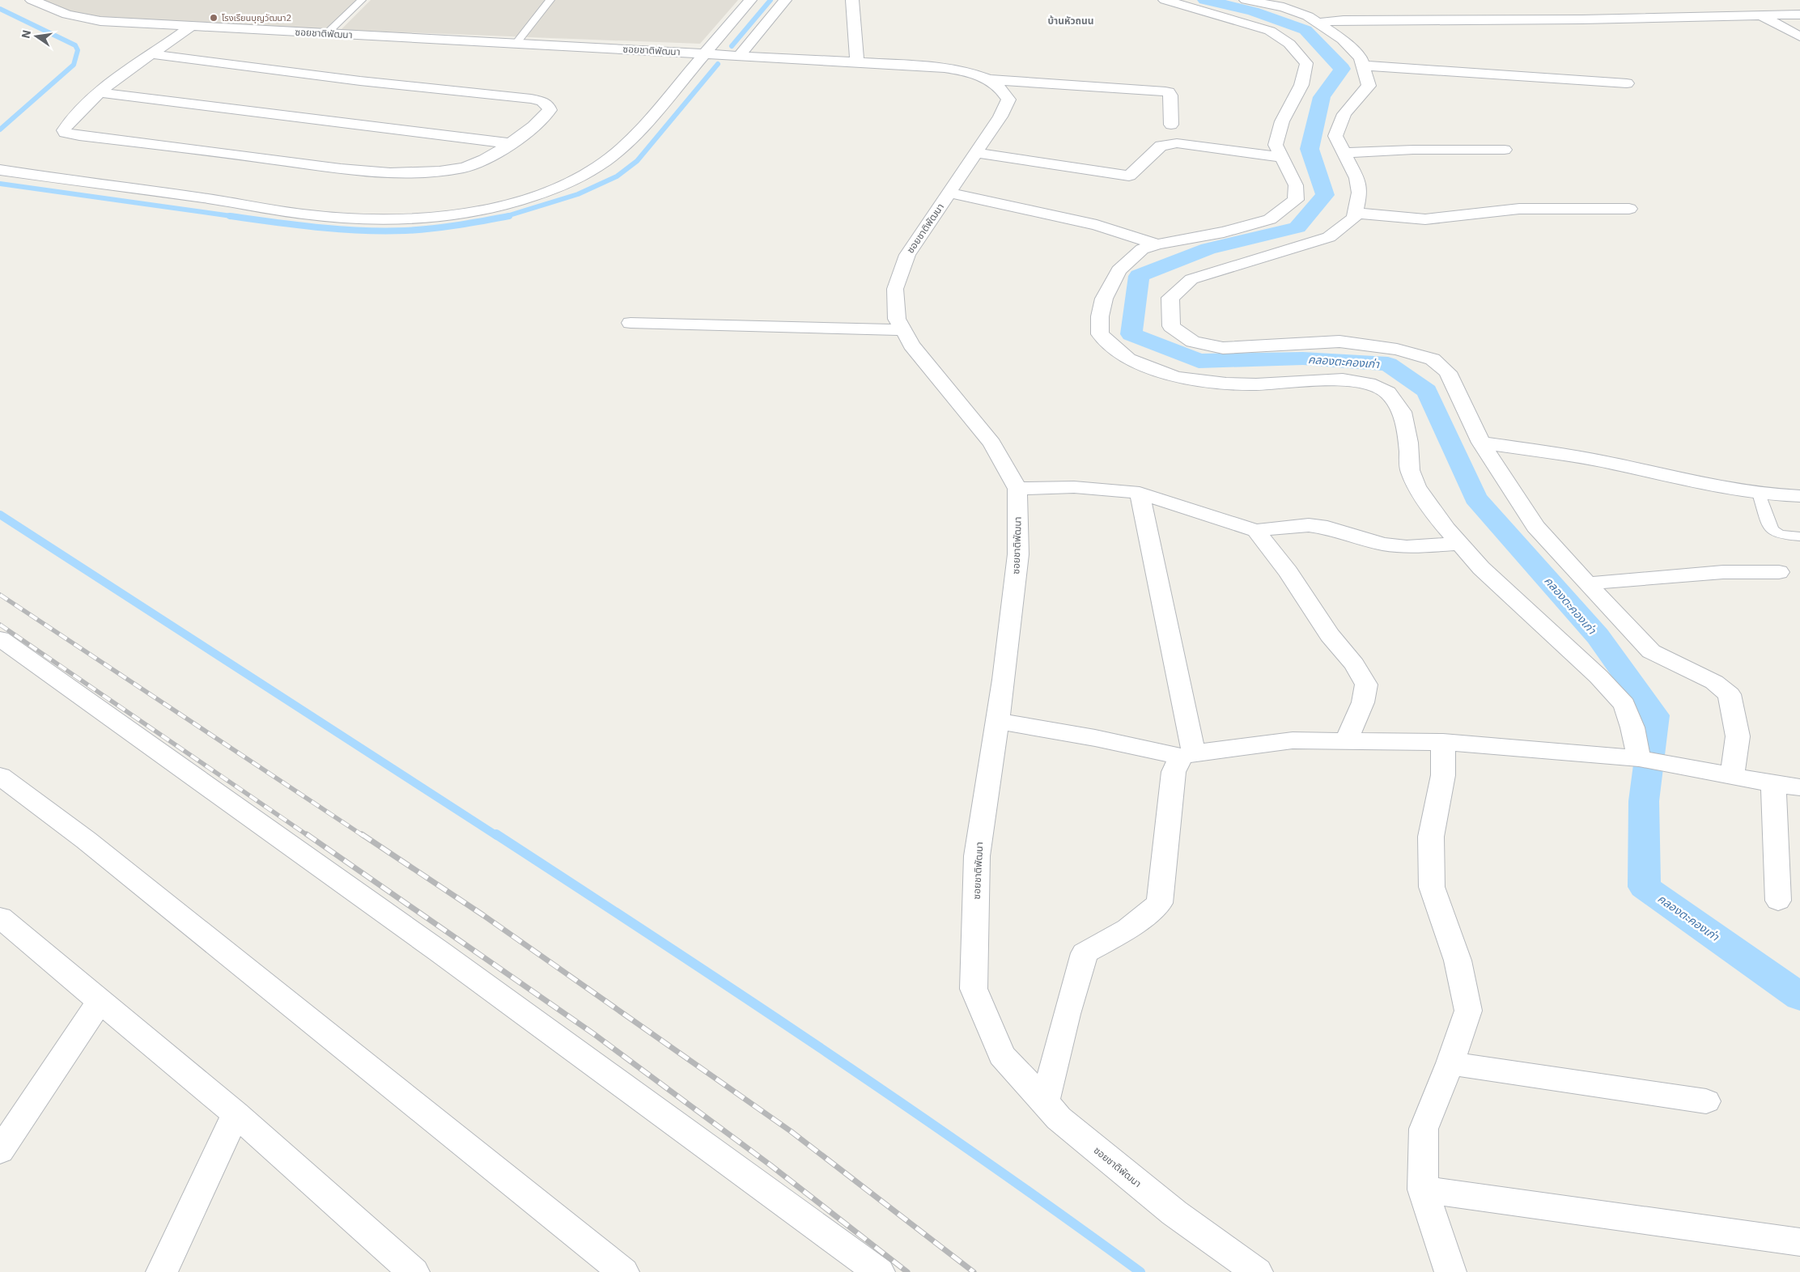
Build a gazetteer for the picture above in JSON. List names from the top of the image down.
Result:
{
  "streets": {
    "street": ["ซอยชาติพัฒนา"]
  },
  "districts": ["บ้านหัวถนน"],
  "water": ["คลองตะคองเก่า"],
  "places": ["โรงเรียนบุญวัฒนา2"],
  "north": "left"
}
